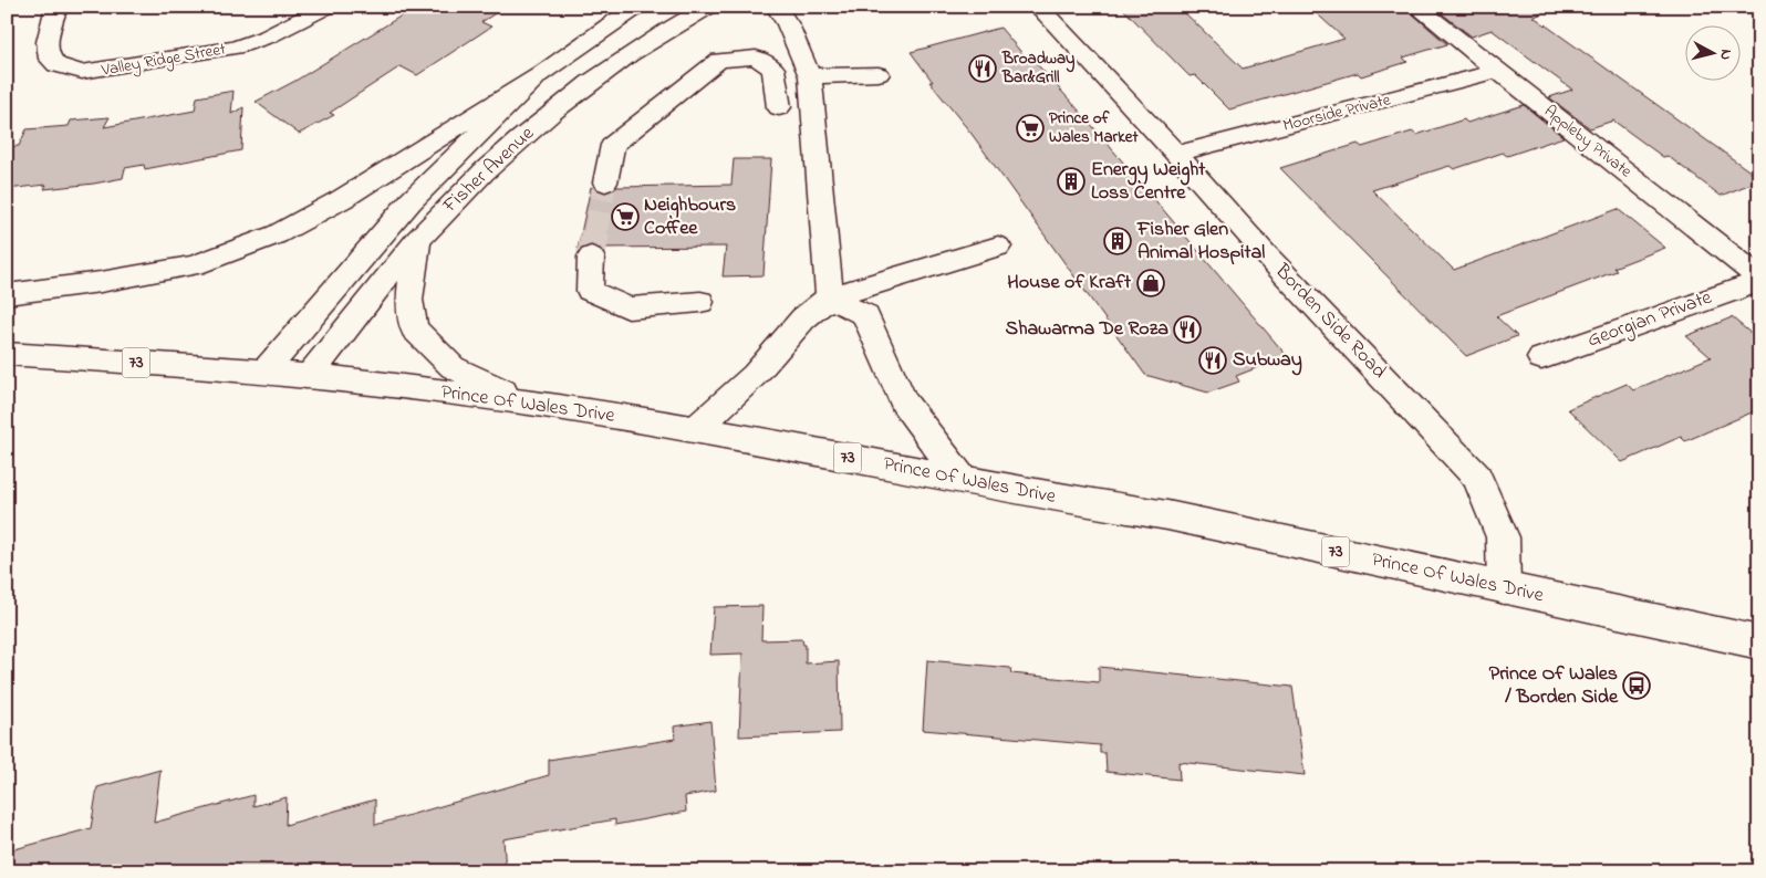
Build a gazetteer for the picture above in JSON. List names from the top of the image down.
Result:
{
  "streets": {
    "main road": [
      "Valley Ridge Street",
      "Moorside Private",
      "Appleby Private",
      "Fisher Avenue",
      "Georgian Private",
      "Borden Side Road",
      "73",
      "Prince Of Wales Drive"
    ]
  },
  "crossings": [
    ["Moorside Private", "Appleby Private"],
    ["Moorside Private", "Borden Side Road"],
    ["Appleby Private", "Georgian Private"],
    ["Fisher Avenue", "Prince Of Wales Drive"],
    ["Borden Side Road", "Prince Of Wales Drive"]
  ],
  "places": {
    "restaurant": ["Broadway Bar&Grill", "Shawarma De Roza", "Subway"],
    "supermarket": ["Prince of Wales Market", "Neighbours Coffee"],
    "building": ["Energy Weight Loss Centre", "Fisher Glen Animal Hospital"],
    "shop": ["House of Kraft"],
    "bus stop": ["Prince Of Wales / Borden Side"]
  },
  "north": "right"
}
